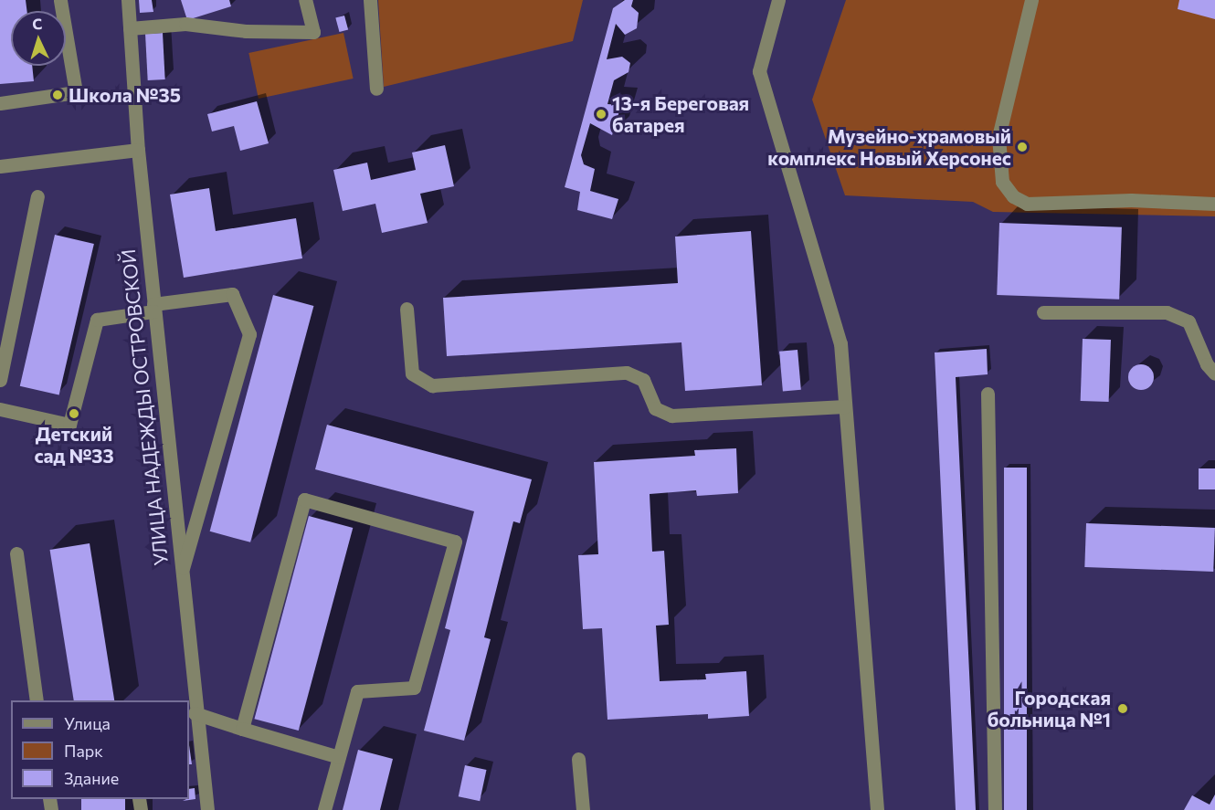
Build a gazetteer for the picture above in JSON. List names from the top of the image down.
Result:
{
  "streets": {
    "street": ["УЛИЦА НАДЕЖДЫ ОСТРОВСКОЙ"]
  },
  "places": [
    "Школа №35",
    "13-я Береговая батарея",
    "Музейно-храмовый комплекс Новый Херсонес",
    "Детский сад №33",
    "Городская больница №1"
  ],
  "legend": ["Улица", "Парк", "Здание"],
  "north": "top"
}
